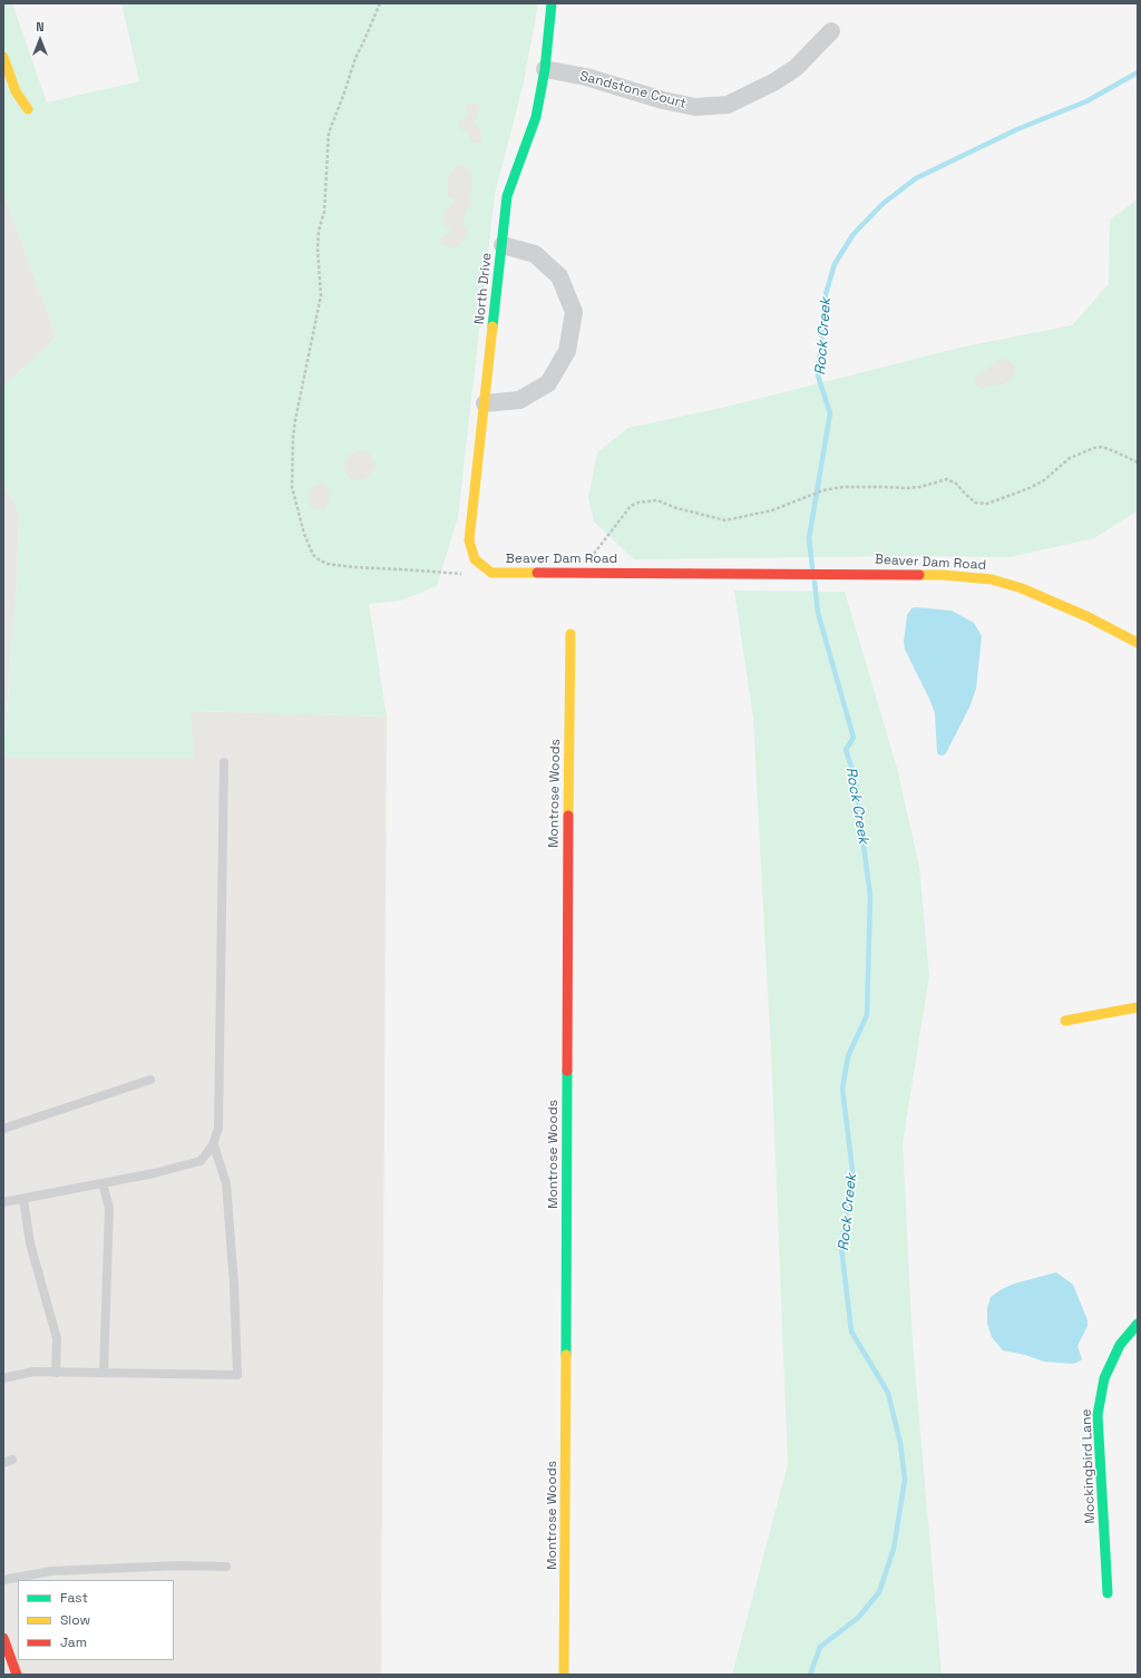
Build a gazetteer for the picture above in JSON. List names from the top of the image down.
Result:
{
  "streets": {
    "street": [
      "Sandstone Court",
      "North Drive",
      "Beaver Dam Road",
      "Montrose Woods",
      "Mockingbird Lane"
    ]
  },
  "crossings": [
    ["Sandstone Court", "North Drive"],
    ["North Drive", "Beaver Dam Road"]
  ],
  "water": ["Rock Creek"],
  "legend": ["Fast", "Slow", "Jam"],
  "north": "top"
}
